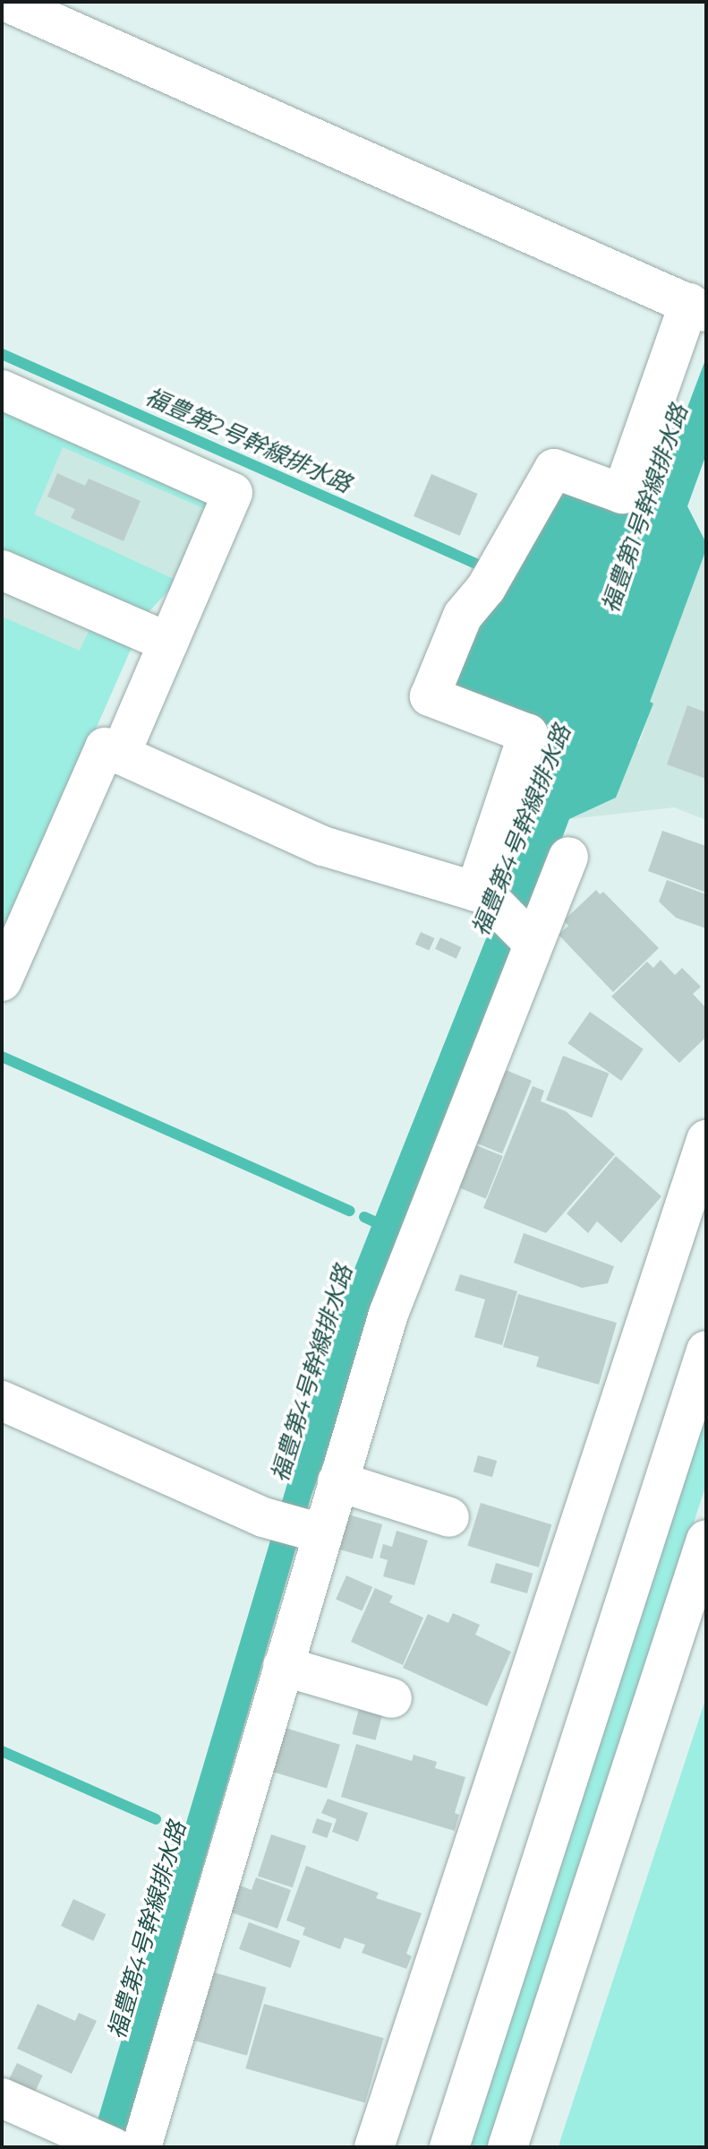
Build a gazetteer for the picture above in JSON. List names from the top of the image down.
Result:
{
  "water": ["福豊第2号幹線排水路", "福豊第1号幹線排水路", "福豊第4号幹線排水路"]
}
